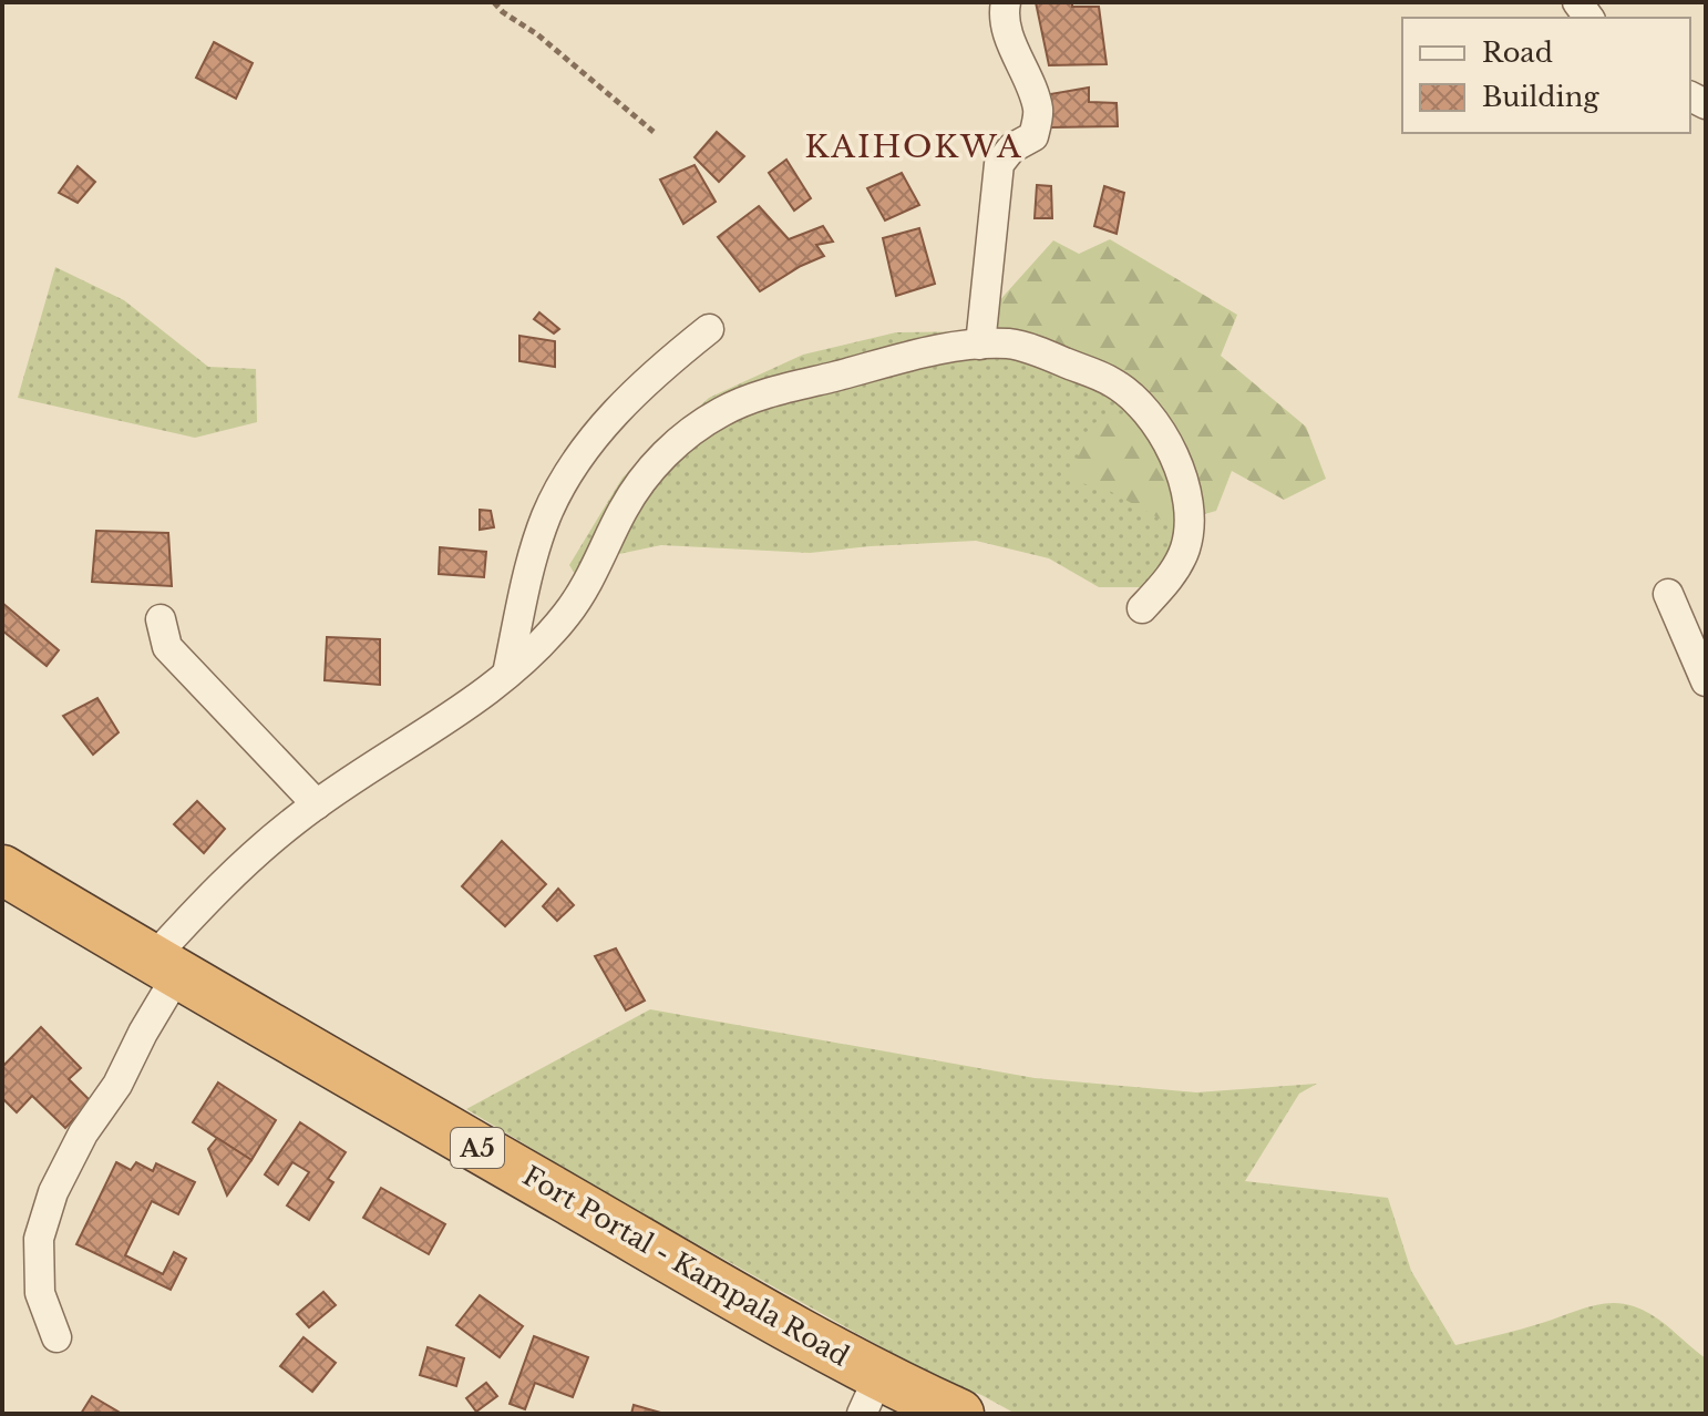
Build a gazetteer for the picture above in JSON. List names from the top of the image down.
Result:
{
  "streets": {
    "highway": ["A5", "Fort Portal - Kampala Road"]
  },
  "districts": ["KAIHOKWA"],
  "legend": ["Road", "Building"]
}
